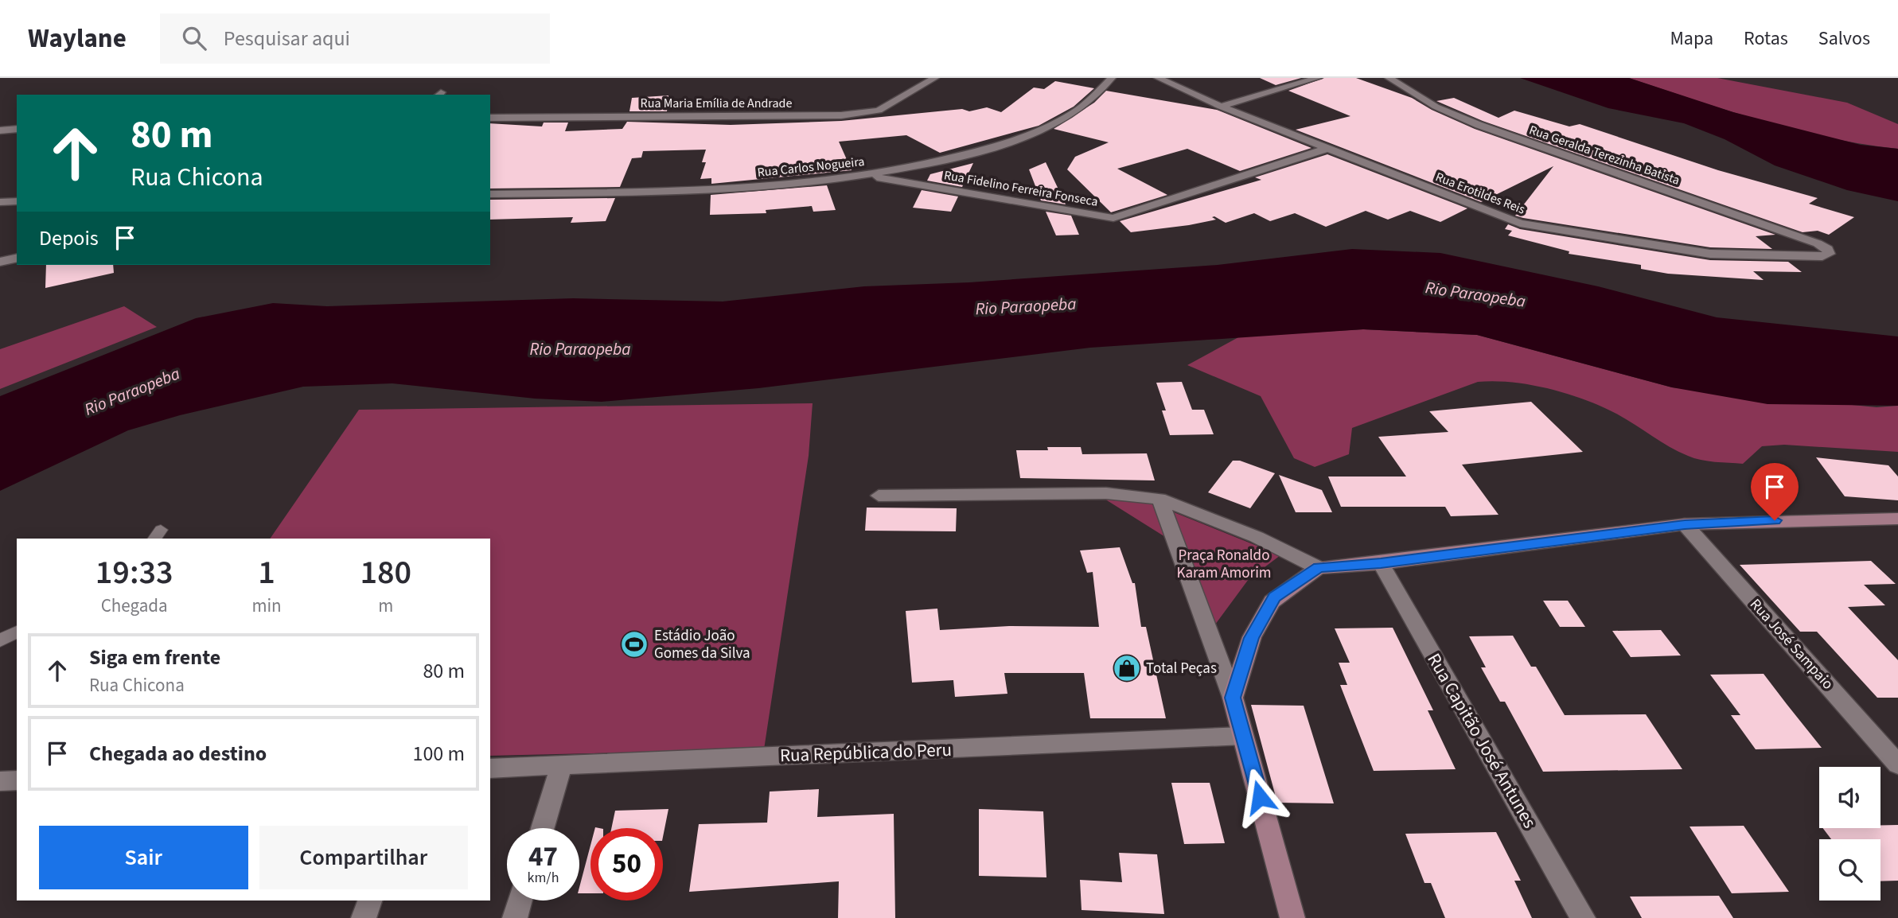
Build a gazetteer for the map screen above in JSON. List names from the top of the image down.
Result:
{
  "streets": {
    "street": [
      "Rua Maria Emília de Andrade",
      "Rua Geralda Terezinha Batista",
      "Rua Carlos Nogueira",
      "Rua Fidelino Ferreira Fonseca",
      "Rua Erotildes Reis",
      "Rua José Sampaio",
      "Rua Capitão José Antunes",
      "Rua República do Peru"
    ]
  },
  "crossings": [
    ["Rua Geralda Terezinha Batista", "Rua Erotildes Reis"],
    ["Rua Carlos Nogueira", "Rua Fidelino Ferreira Fonseca"],
    ["Rua Fidelino Ferreira Fonseca", "Rua Erotildes Reis"]
  ],
  "water": ["Rio Paraopeba"],
  "parks": ["Praça Ronaldo Karam Amorim"],
  "places": {
    "sports": ["Estádio João Gomes da Silva"],
    "shop": ["Total Peças"]
  },
  "page": {
    "header": "Waylane",
    "search": "Pesquisar aqui",
    "nav": ["Mapa", "Rotas", "Salvos"],
    "turn": ["80 m", "Rua Chicona"],
    "then": "Depois",
    "eta": [
      "19:33",
      "Chegada",
      "1",
      "min",
      "180",
      "m"
    ],
    "list": [
      {
        "name": "Siga em frente",
        "note": "Rua Chicona",
        "value": "80 m"
      },
      {
        "name": "Chegada ao destino",
        "value": "100 m"
      }
    ],
    "buttons": ["Sair", "Compartilhar"],
    "speed": "47 km/h",
    "limit": "50"
  }
}
